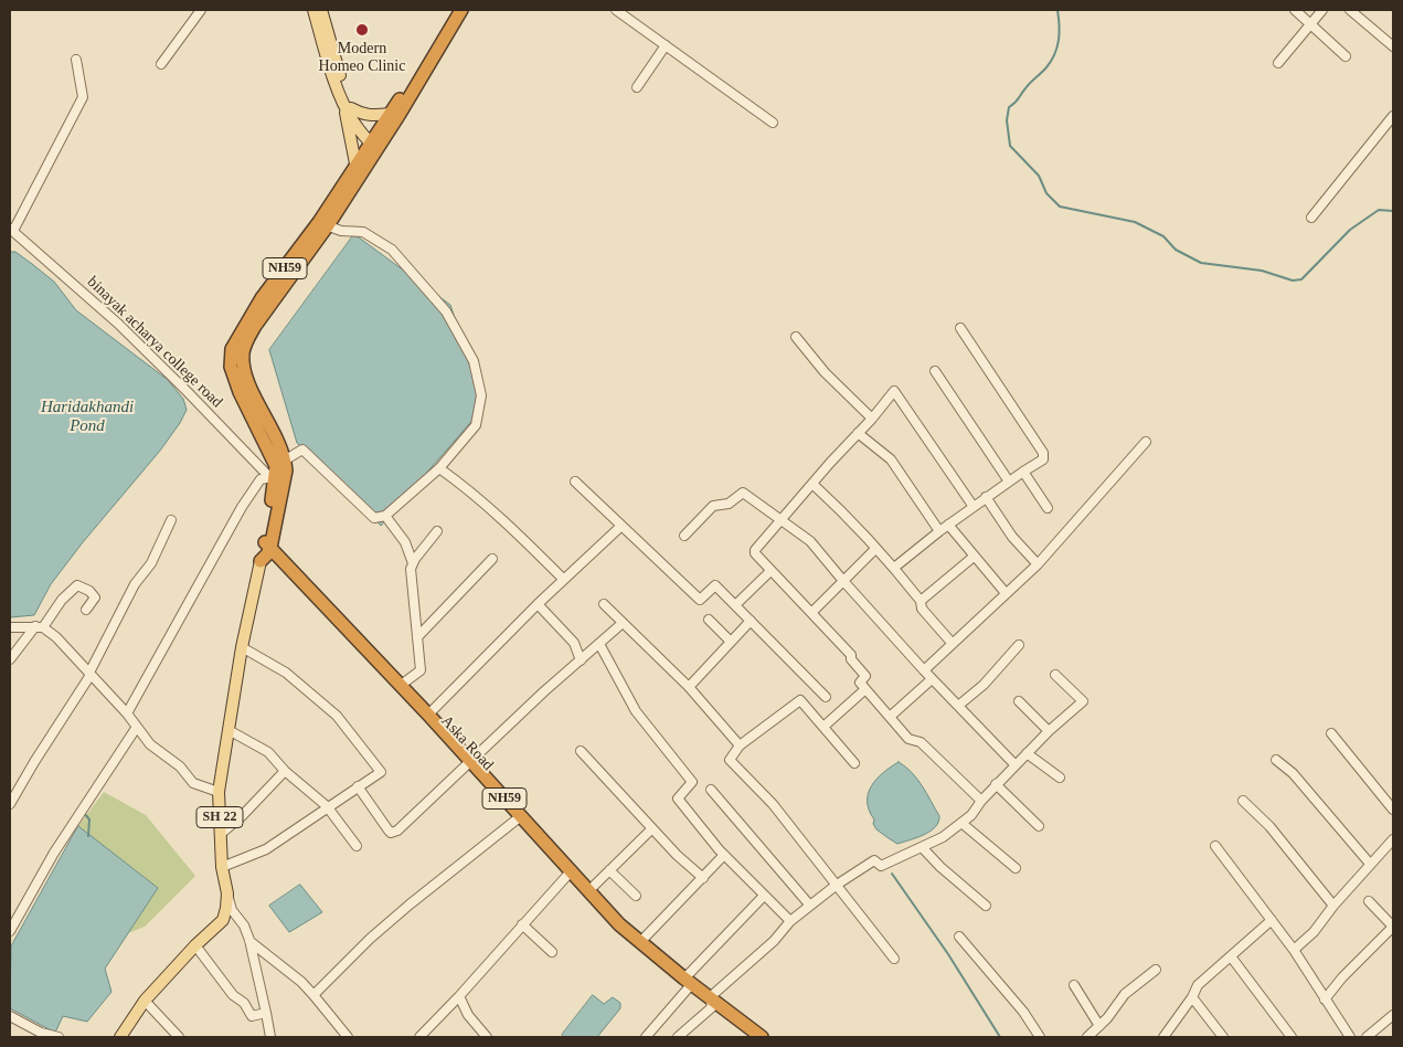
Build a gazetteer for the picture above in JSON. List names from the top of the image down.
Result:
{
  "streets": {
    "highway": ["NH59", "Aska Road"],
    "main road": ["SH 22"],
    "street": ["binayak acharya college road"]
  },
  "crossings": [
    ["NH59", "binayak acharya college road"],
    ["NH59", "Aska Road"],
    ["NH59", "SH 22"],
    ["Aska Road", "SH 22"]
  ],
  "water": ["Haridakhandi Pond"],
  "places": ["Modern Homeo Clinic"]
}
